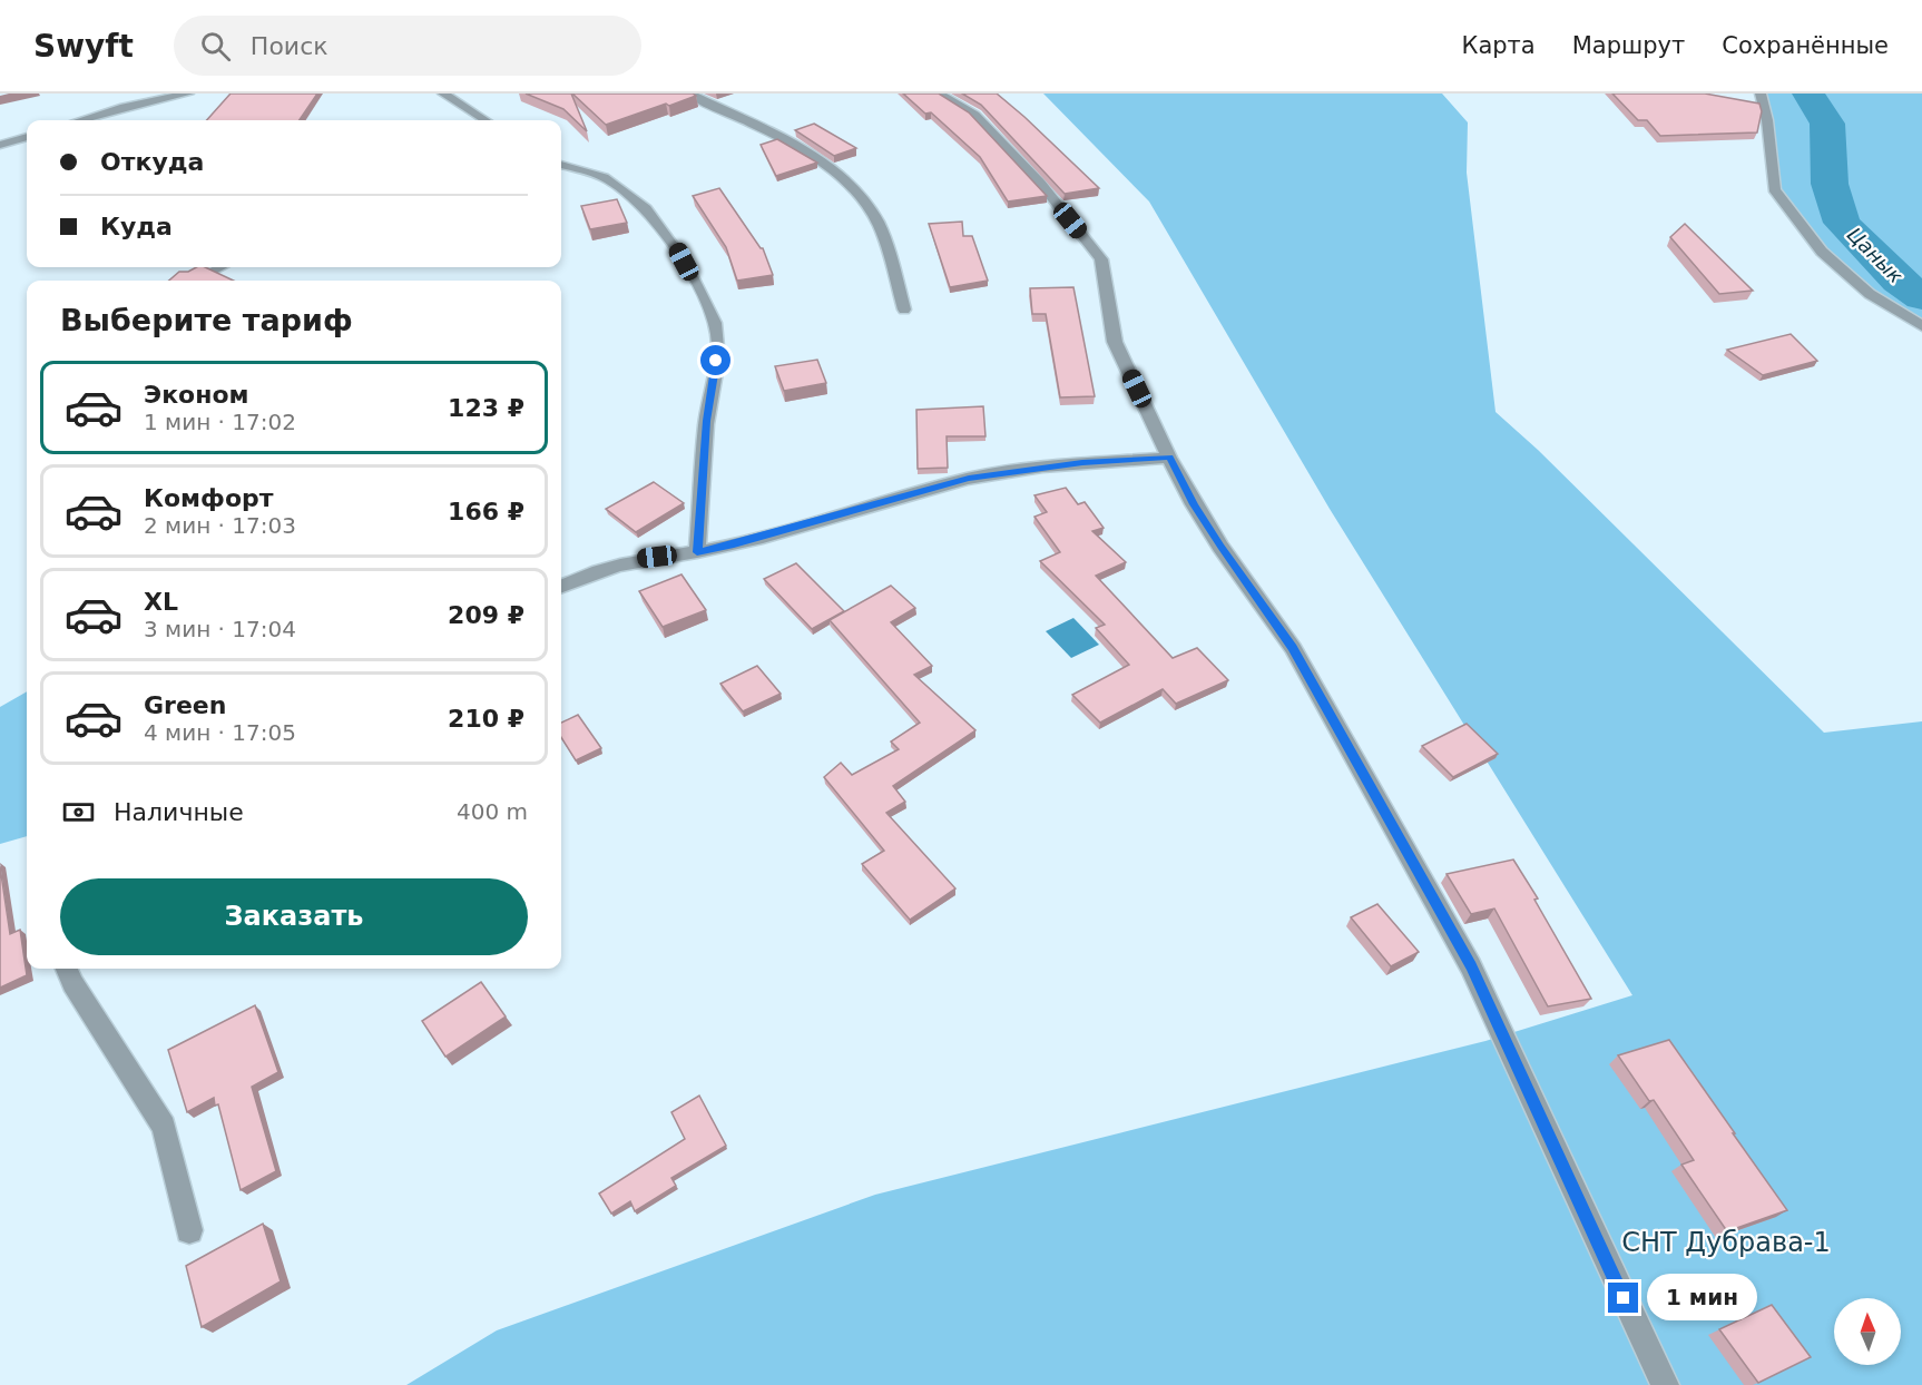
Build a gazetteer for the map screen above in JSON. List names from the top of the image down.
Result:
{
  "water": ["Цанык"],
  "parks": ["СНТ Дубрава-1"],
  "north": "top",
  "page": {
    "header": "Swyft",
    "search": "Поиск",
    "nav": ["Карта", "Маршрут", "Сохранённые"],
    "banner": ["Откуда", "Куда"],
    "heading": "Выберите тариф",
    "list": [
      {
        "name": "Эконом",
        "note": "1 мин · 17:02",
        "value": "123 ₽"
      },
      {
        "name": "Комфорт",
        "note": "2 мин · 17:03",
        "value": "166 ₽"
      },
      {
        "name": "XL",
        "note": "3 мин · 17:04",
        "value": "209 ₽"
      },
      {
        "name": "Green",
        "note": "4 мин · 17:05",
        "value": "210 ₽"
      }
    ],
    "pay": ["Наличные", "400 m"],
    "buttons": "Заказать",
    "bubble": "1 мин"
  }
}
